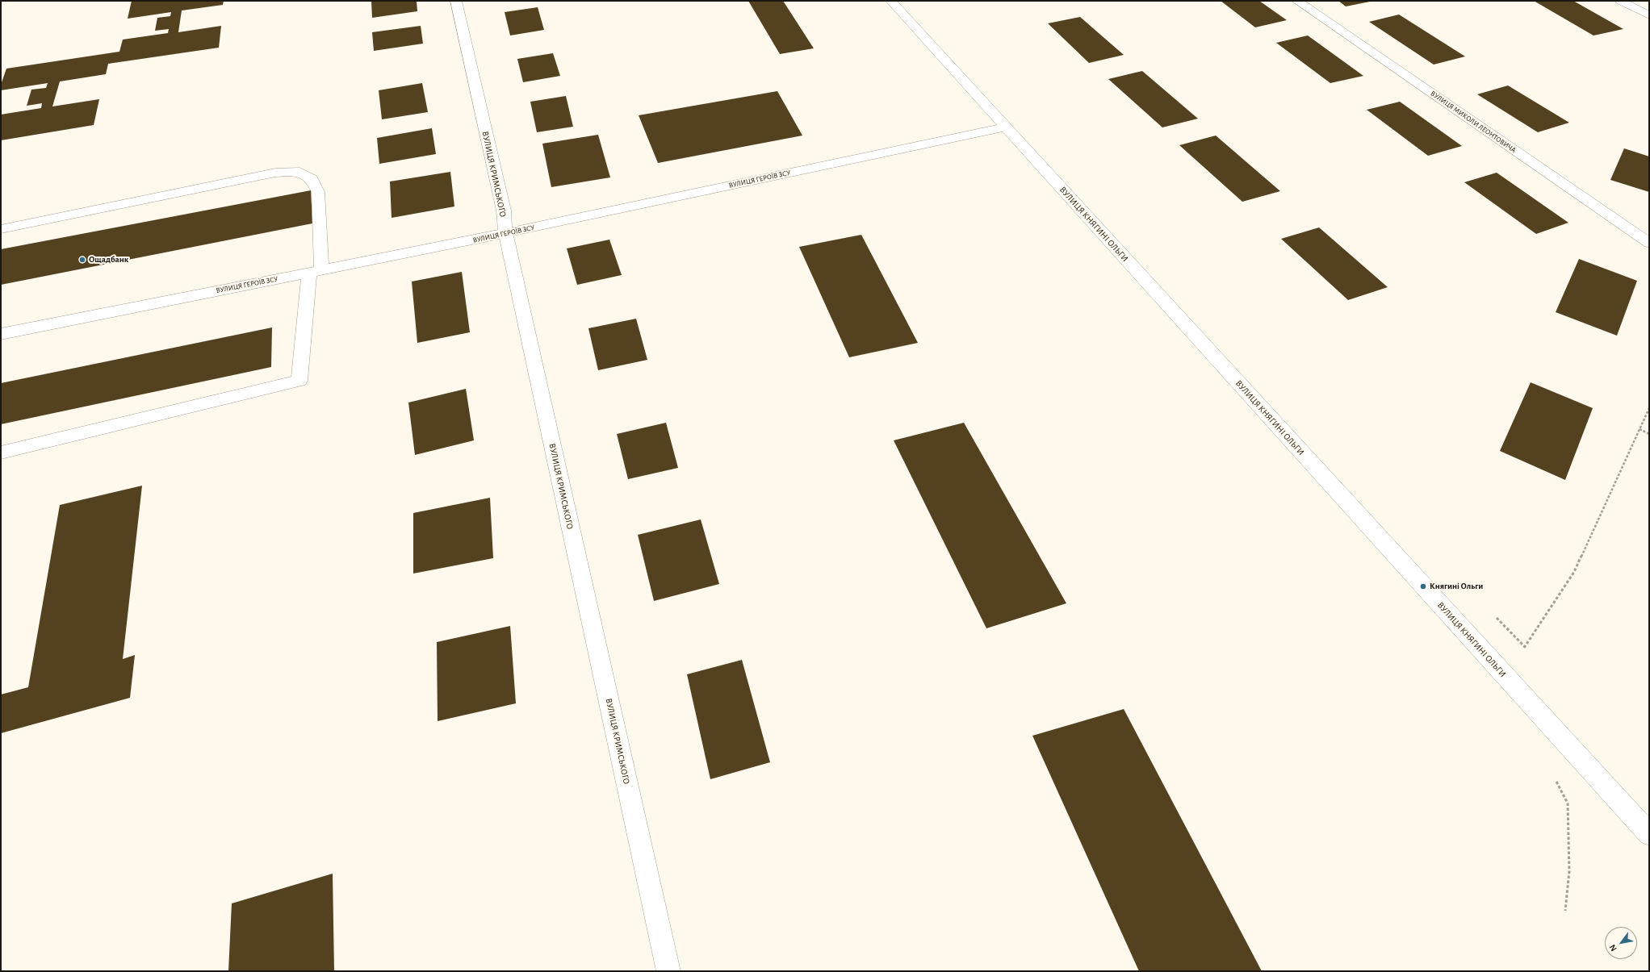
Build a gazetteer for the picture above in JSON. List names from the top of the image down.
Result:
{
  "streets": {
    "street": [
      "ВУЛИЦЯ МИКОЛИ ЛЕОНТОВИЧА",
      "ВУЛИЦЯ КРИМСЬКОГО",
      "ВУЛИЦЯ ГЕРОЇВ ЗСУ",
      "ВУЛИЦЯ КНЯГИНІ ОЛЬГИ"
    ]
  },
  "crossings": [
    ["ВУЛИЦЯ КРИМСЬКОГО", "ВУЛИЦЯ ГЕРОЇВ ЗСУ"],
    ["ВУЛИЦЯ ГЕРОЇВ ЗСУ", "ВУЛИЦЯ КНЯГИНІ ОЛЬГИ"]
  ],
  "places": ["Ощадбанк", "Княгині Ольги"],
  "north": "bottom left"
}
